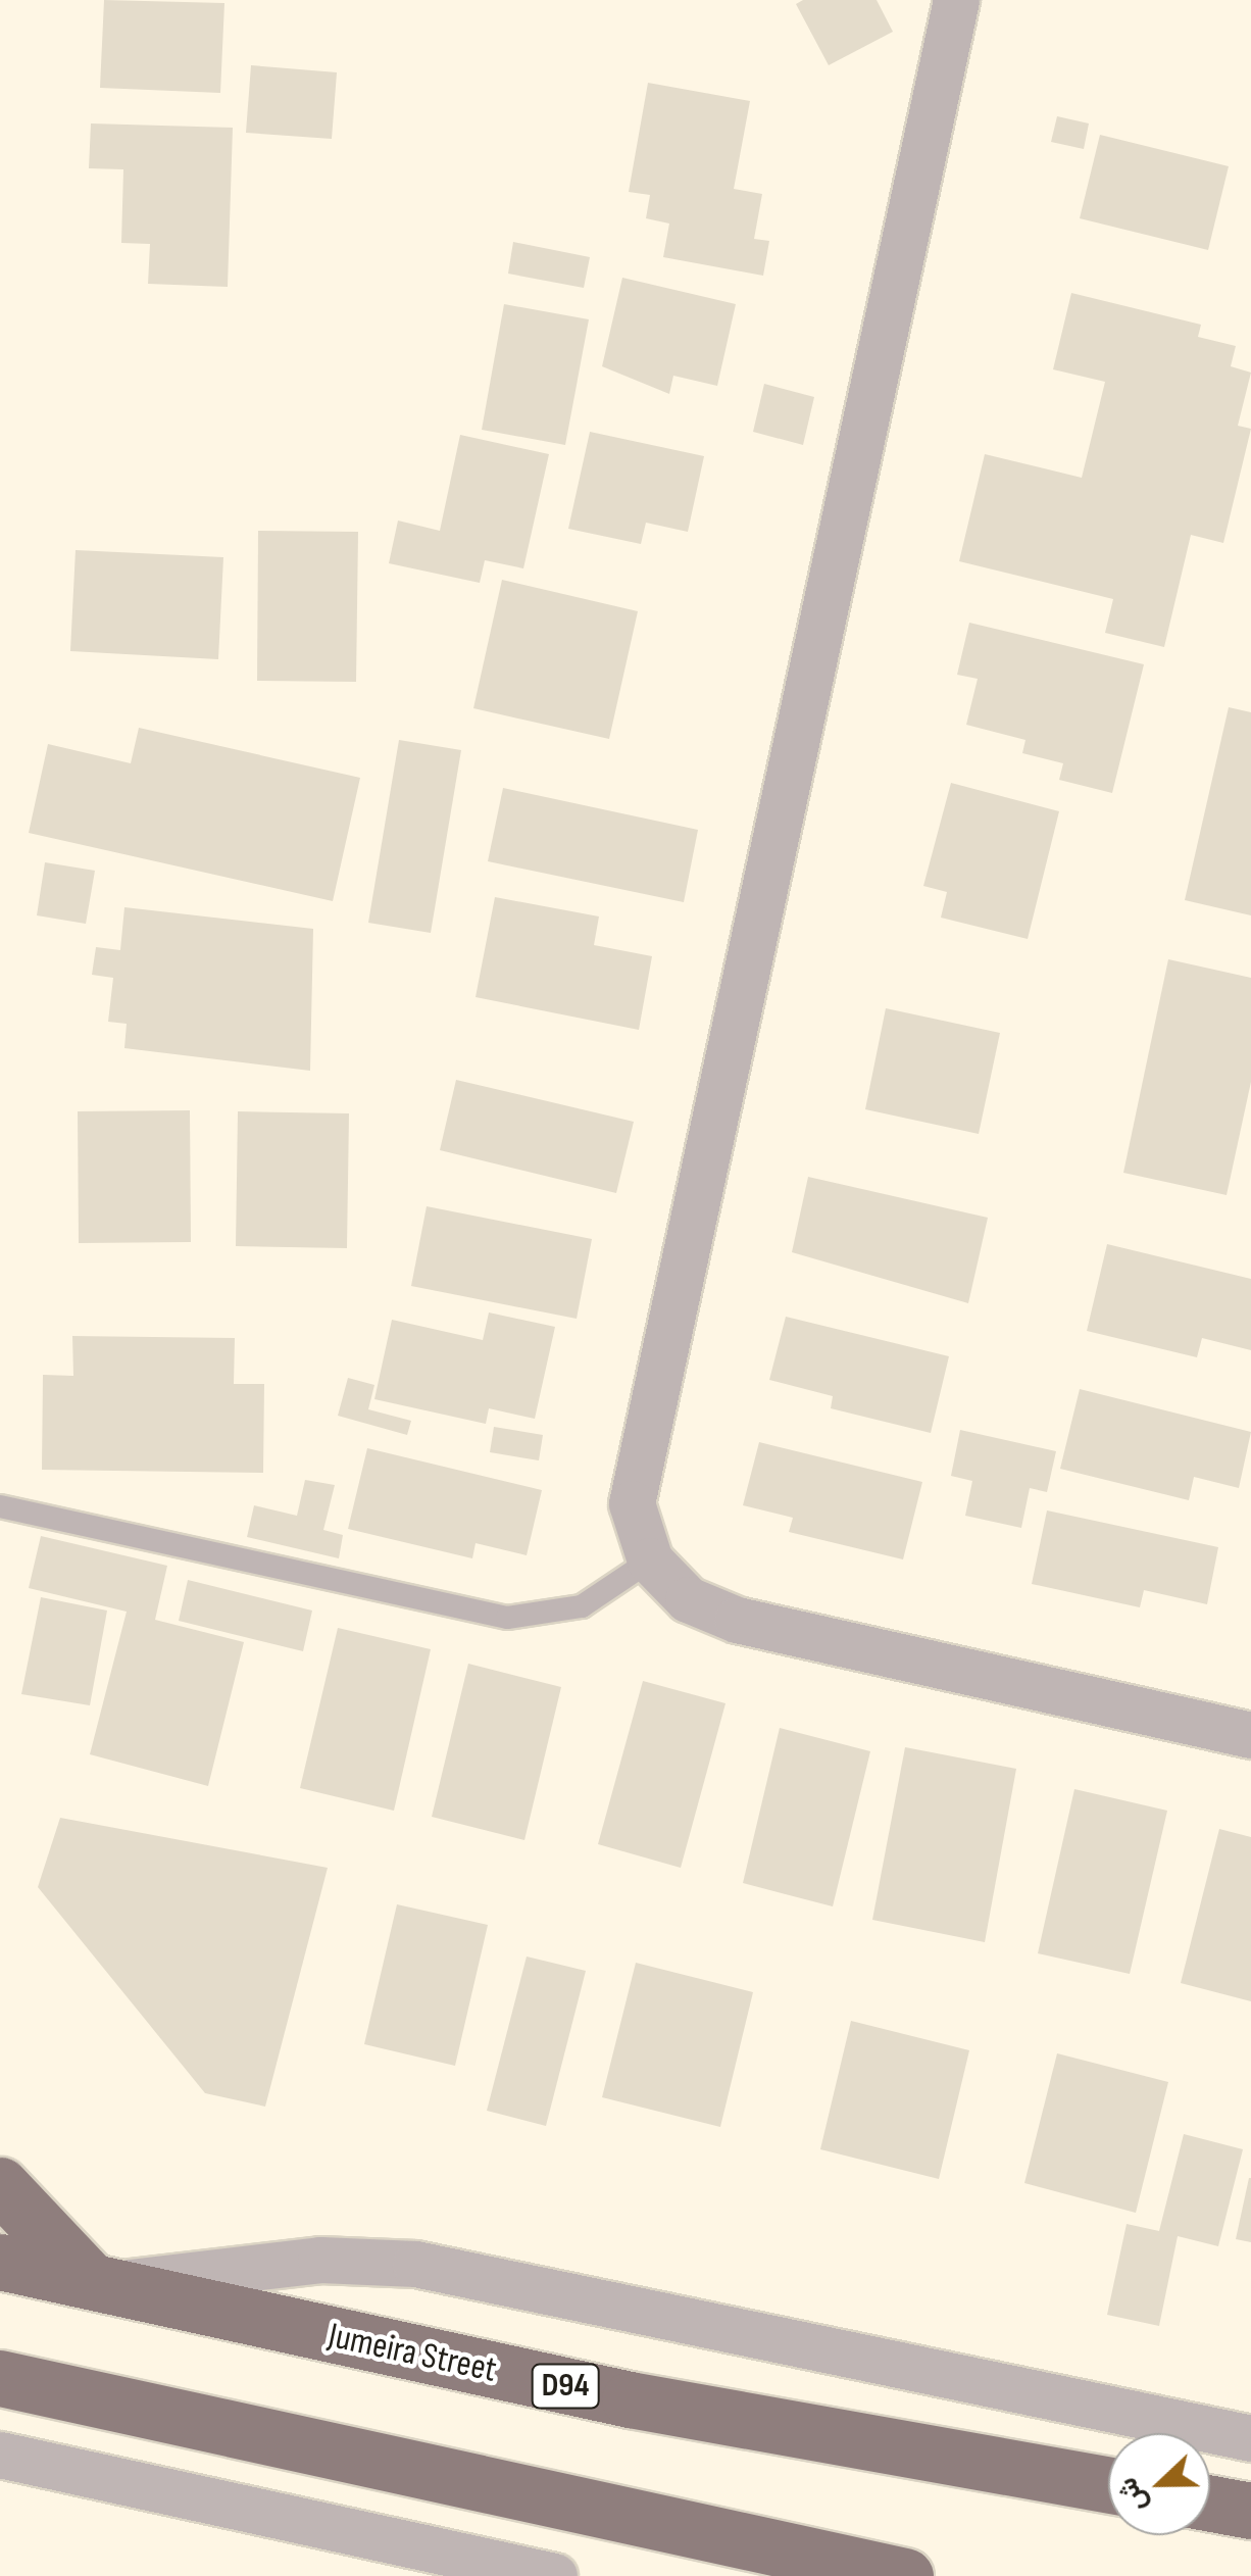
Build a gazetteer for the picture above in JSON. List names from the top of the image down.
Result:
{
  "streets": {
    "main road": ["Jumeira Street", "D94"]
  },
  "north": "left"
}
